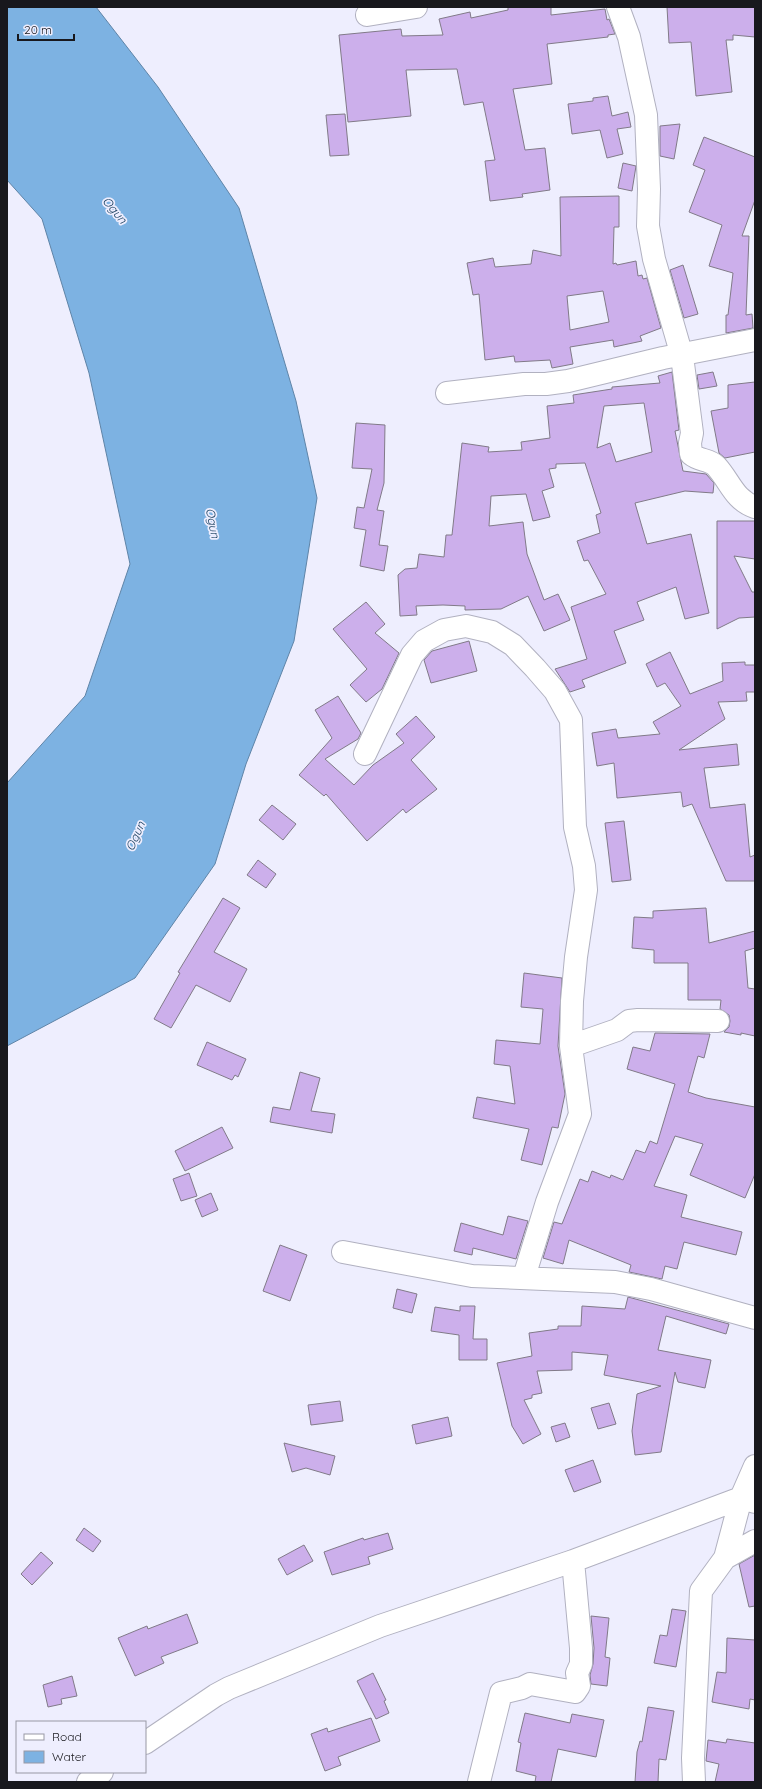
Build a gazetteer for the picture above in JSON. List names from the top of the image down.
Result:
{
  "water": ["Ogun"],
  "legend": ["Road", "Water"],
  "scale_bar": "20 m"
}
